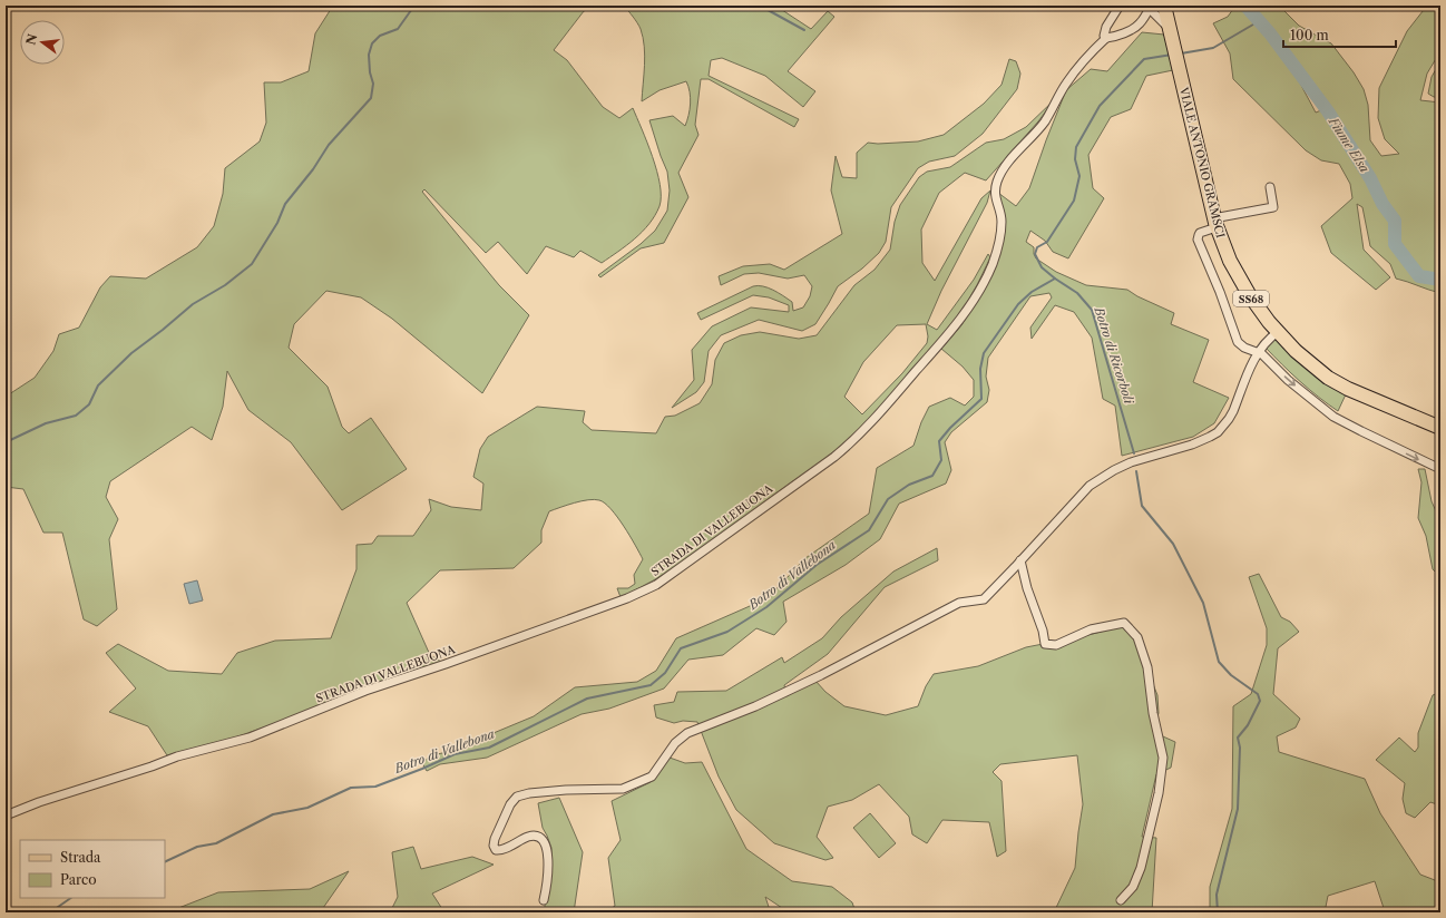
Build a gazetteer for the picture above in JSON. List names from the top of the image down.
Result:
{
  "streets": {
    "main road": ["VIALE ANTONIO GRAMSCI", "SS68"],
    "street": ["STRADA DI VALLEBUONA"]
  },
  "crossings": [
    ["VIALE ANTONIO GRAMSCI", "SS68"]
  ],
  "water": ["Fiume Elsa", "Botro di Ricorboli", "Botro di Vallebona"],
  "legend": ["Strada", "Parco"],
  "scale_bar": "100 m",
  "north": "left"
}
